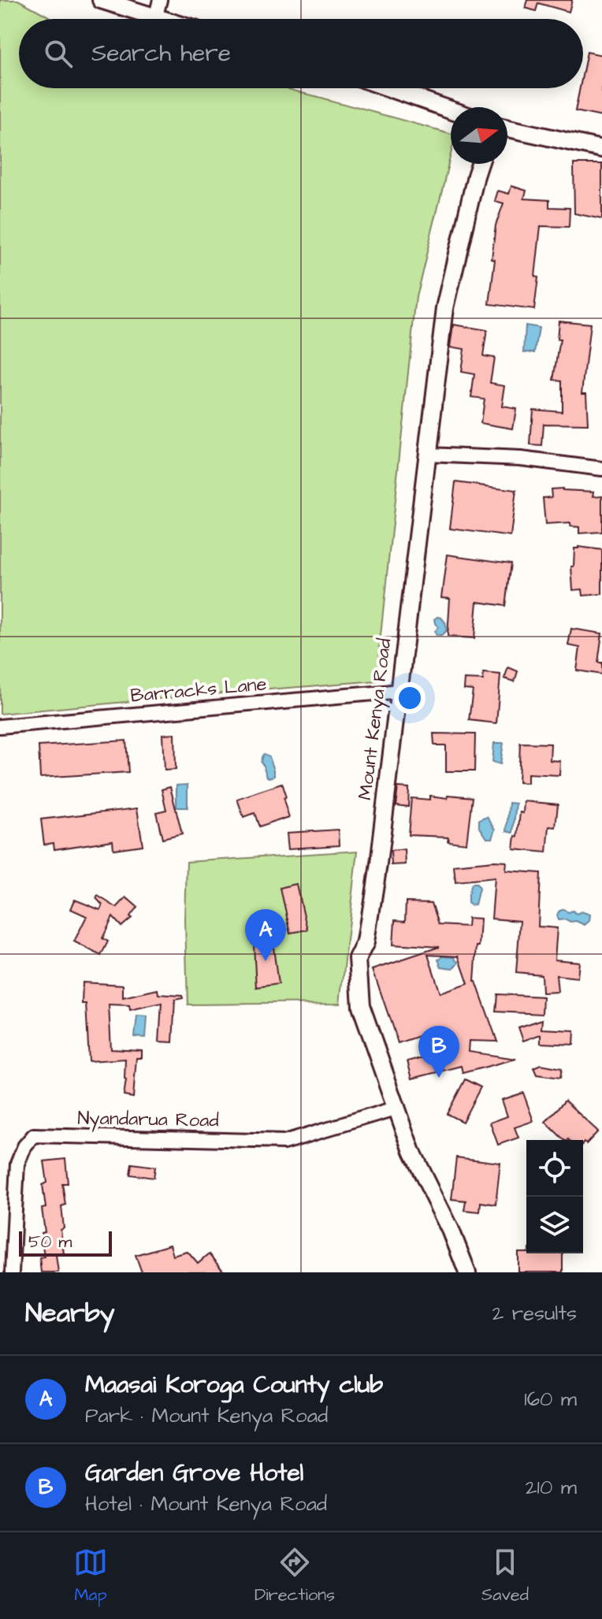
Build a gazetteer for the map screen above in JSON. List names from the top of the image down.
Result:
{
  "streets": {
    "main road": ["Mount Kenya Road"],
    "street": ["Barracks Lane", "Nyandarua Road"]
  },
  "crossings": [
    ["Barracks Lane", "Mount Kenya Road"],
    ["Mount Kenya Road", "Nyandarua Road"]
  ],
  "scale_bar": "50 m",
  "north": "right",
  "page": {
    "search": "Search here",
    "pins": ["A", "B"],
    "scale": "50 m",
    "heading": ["Nearby", "2 results"],
    "list": [
      {
        "mark": "A",
        "name": "Maasai Koroga County club",
        "note": "Park · Mount Kenya Road",
        "value": "160 m"
      },
      {
        "mark": "B",
        "name": "Garden Grove Hotel",
        "note": "Hotel · Mount Kenya Road",
        "value": "210 m"
      }
    ],
    "nav": ["Map", "Directions", "Saved"]
  }
}
